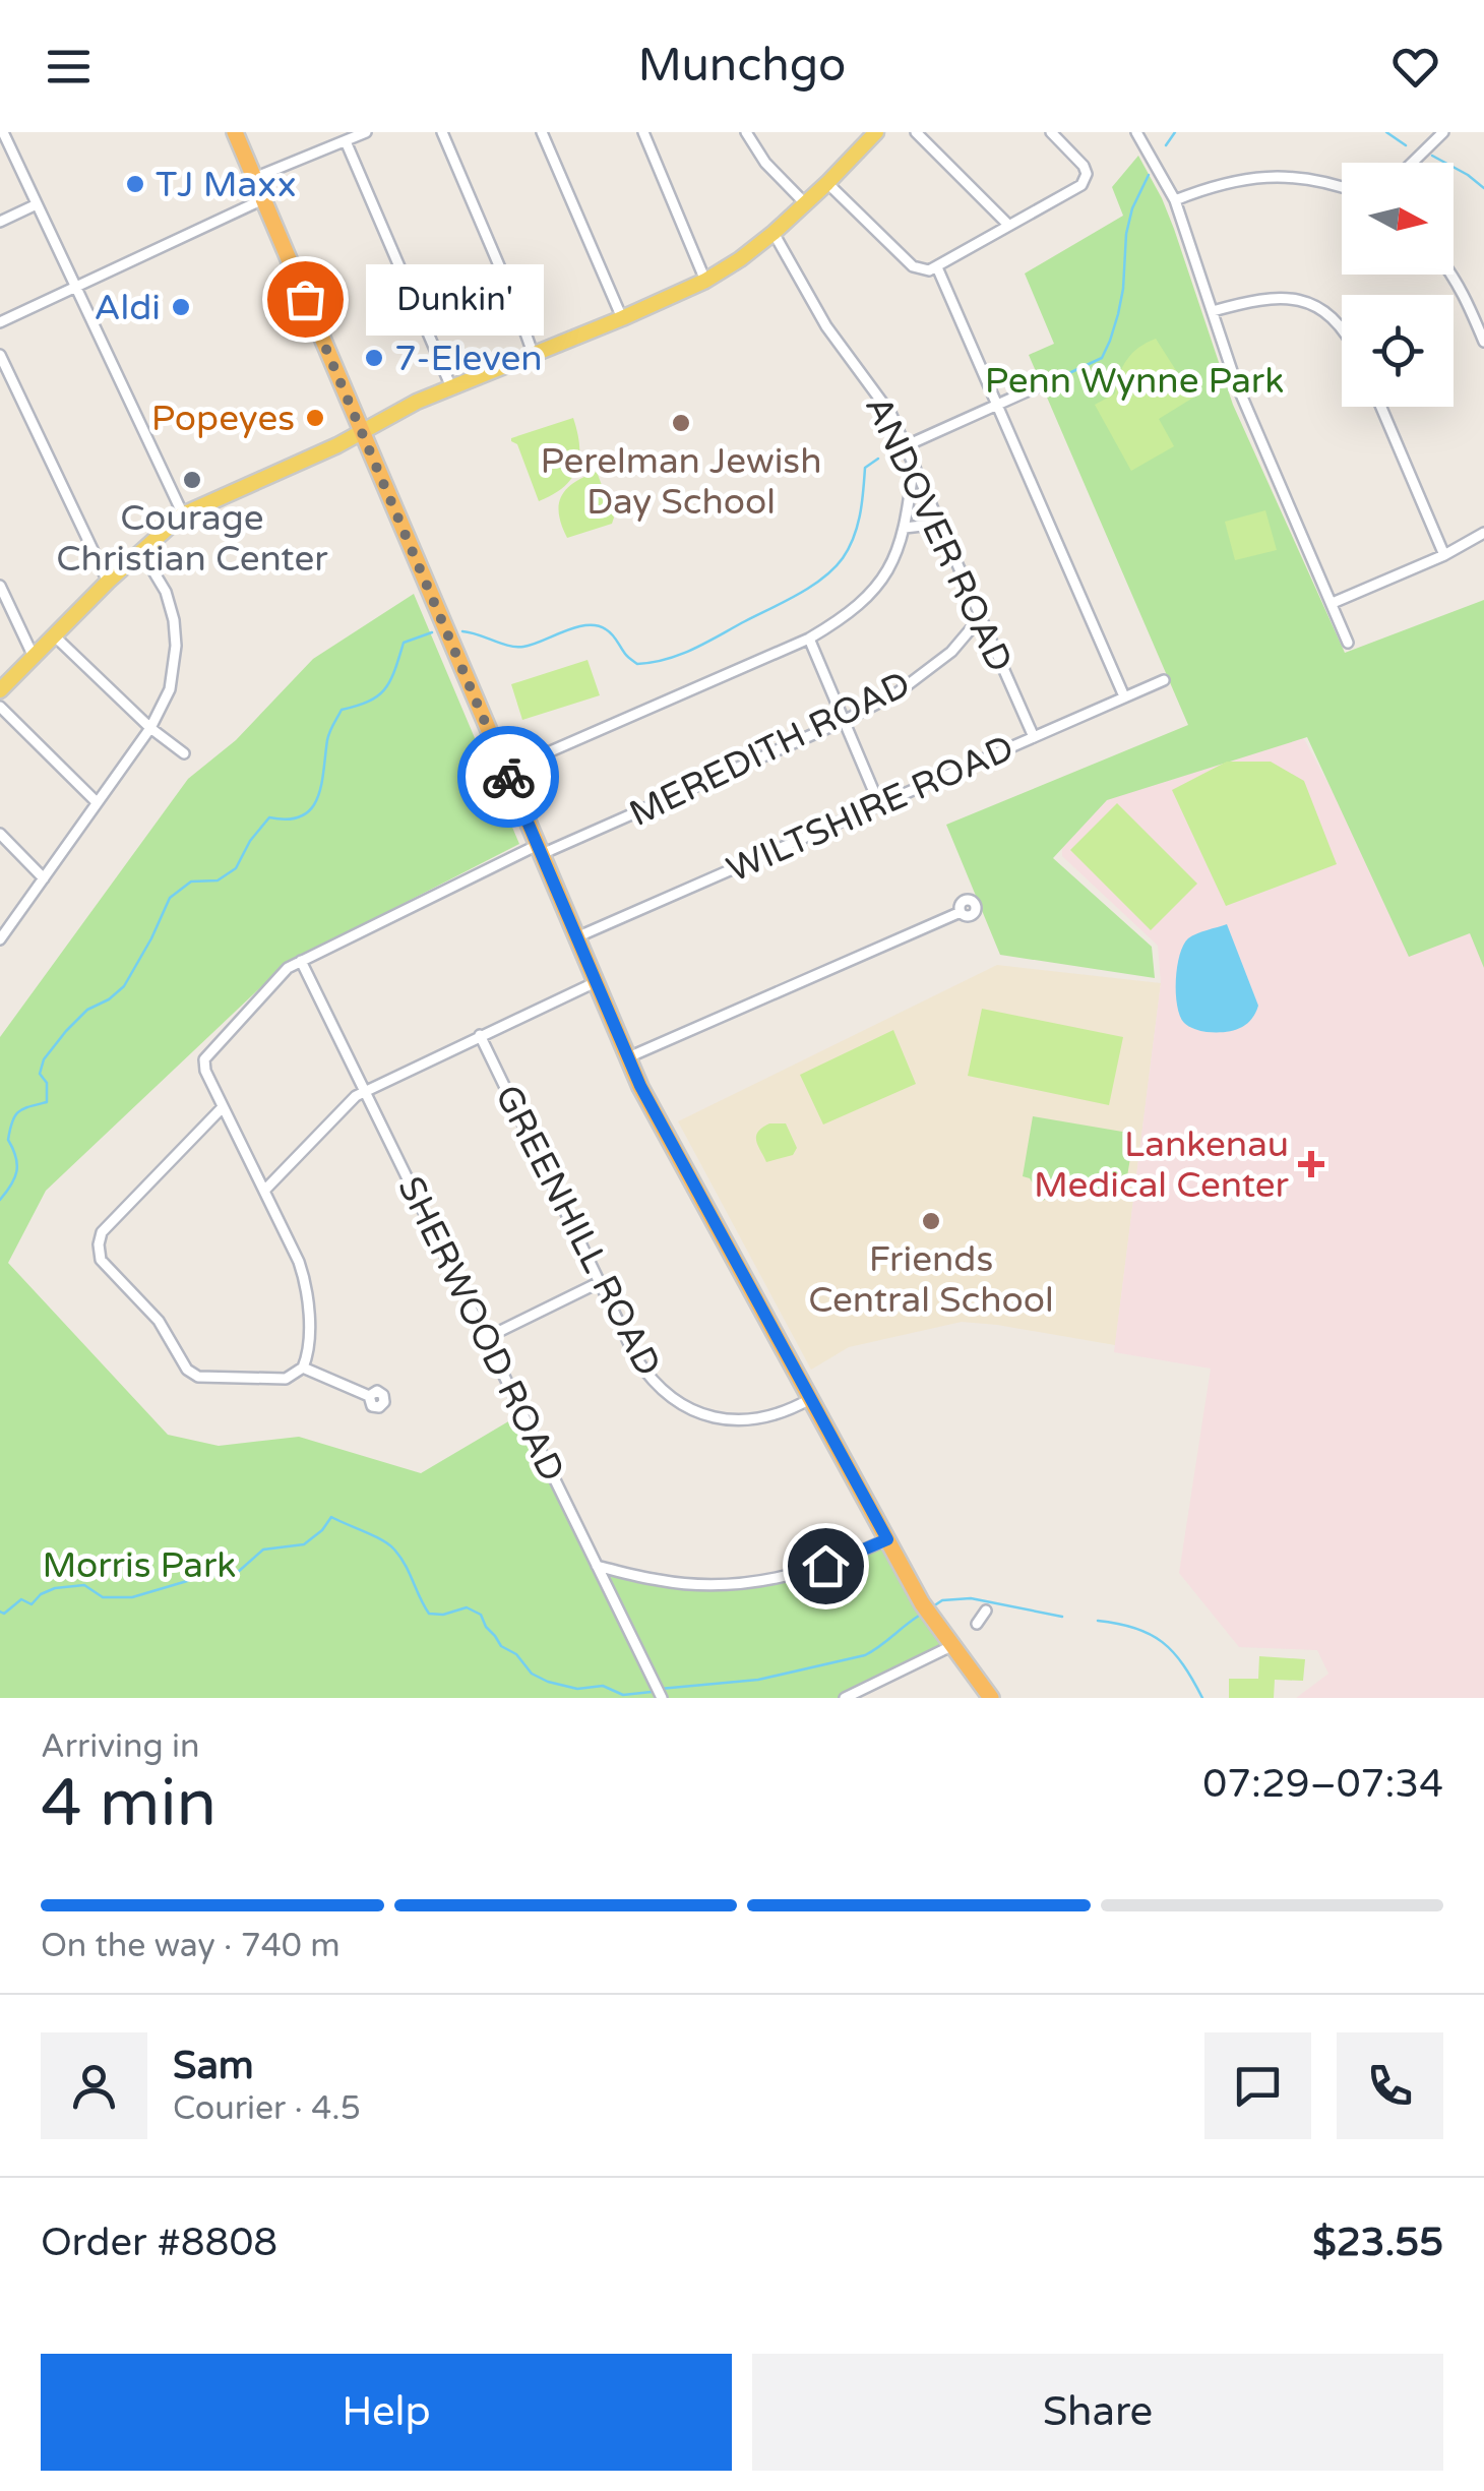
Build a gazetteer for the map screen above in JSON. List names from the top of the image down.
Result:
{
  "streets": {
    "street": [
      "ANDOVER ROAD",
      "MEREDITH ROAD",
      "WILTSHIRE ROAD",
      "GREENHILL ROAD",
      "SHERWOOD ROAD"
    ]
  },
  "crossings": [
    ["ANDOVER ROAD", "MEREDITH ROAD"],
    ["ANDOVER ROAD", "WILTSHIRE ROAD"],
    ["MEREDITH ROAD", "SHERWOOD ROAD"]
  ],
  "parks": ["Penn Wynne Park", "Morris Park"],
  "places": {
    "other": [
      "TJ Maxx",
      "Dunkin'",
      "Aldi",
      "7-Eleven",
      "Popeyes",
      "Perelman Jewish Day School",
      "Courage Christian Center",
      "Friends Central School"
    ],
    "health": ["Lankenau Medical Center"]
  },
  "north": "right",
  "page": {
    "header": "Munchgo",
    "bubble": "Dunkin'",
    "heading": ["4 min", "Arriving in", "07:29–07:34"],
    "panel": [
      "Sam",
      "Courier · 4.5",
      "Order #8808",
      "$23.55"
    ],
    "bar": "On the way · 740 m",
    "buttons": ["Help", "Share"]
  }
}
